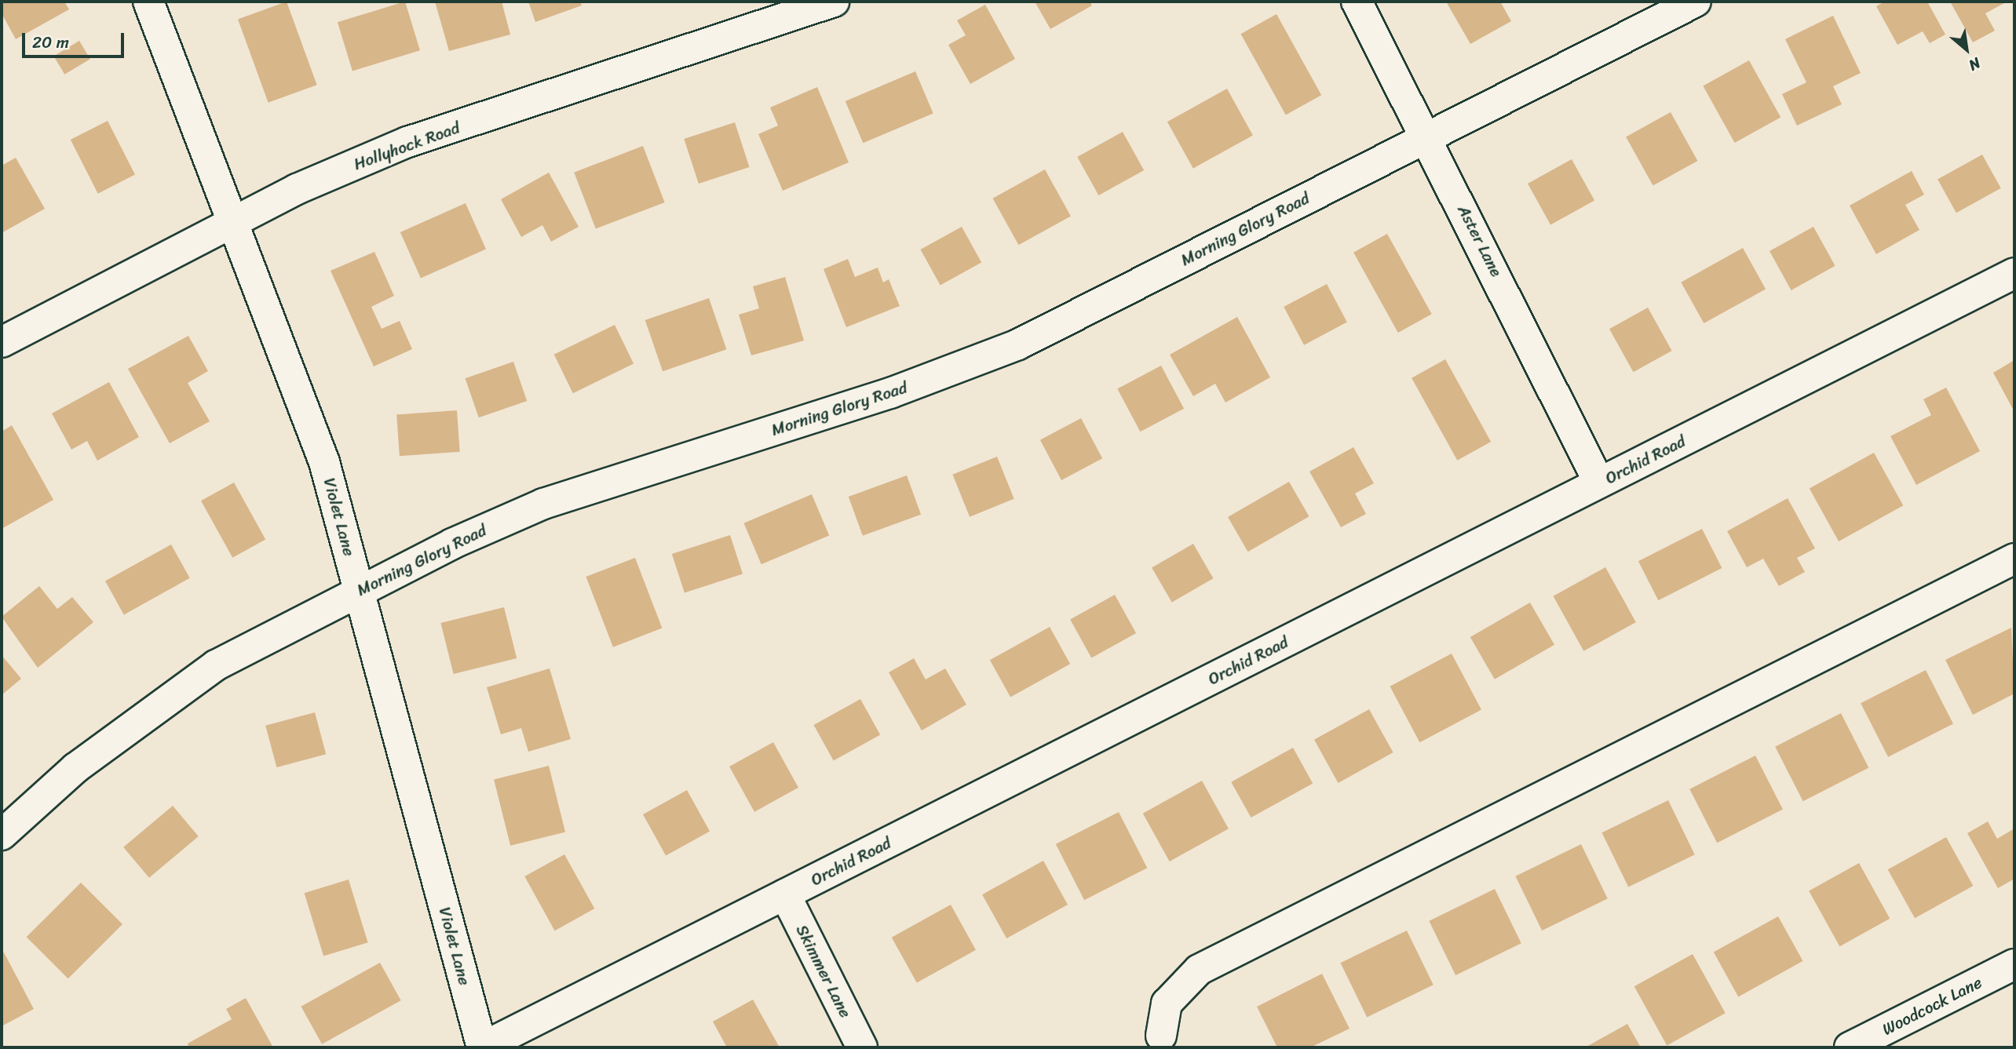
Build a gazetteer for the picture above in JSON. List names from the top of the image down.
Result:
{
  "streets": {
    "street": [
      "Hollyhock Road",
      "Morning Glory Road",
      "Aster Lane",
      "Orchid Road",
      "Violet Lane",
      "Skimmer Lane",
      "Woodcock Lane"
    ]
  },
  "crossings": [
    ["Hollyhock Road", "Violet Lane"],
    ["Morning Glory Road", "Aster Lane"],
    ["Morning Glory Road", "Violet Lane"],
    ["Aster Lane", "Orchid Road"],
    ["Orchid Road", "Violet Lane"],
    ["Orchid Road", "Skimmer Lane"]
  ],
  "scale_bar": "20 m",
  "north": "bottom right"
}
